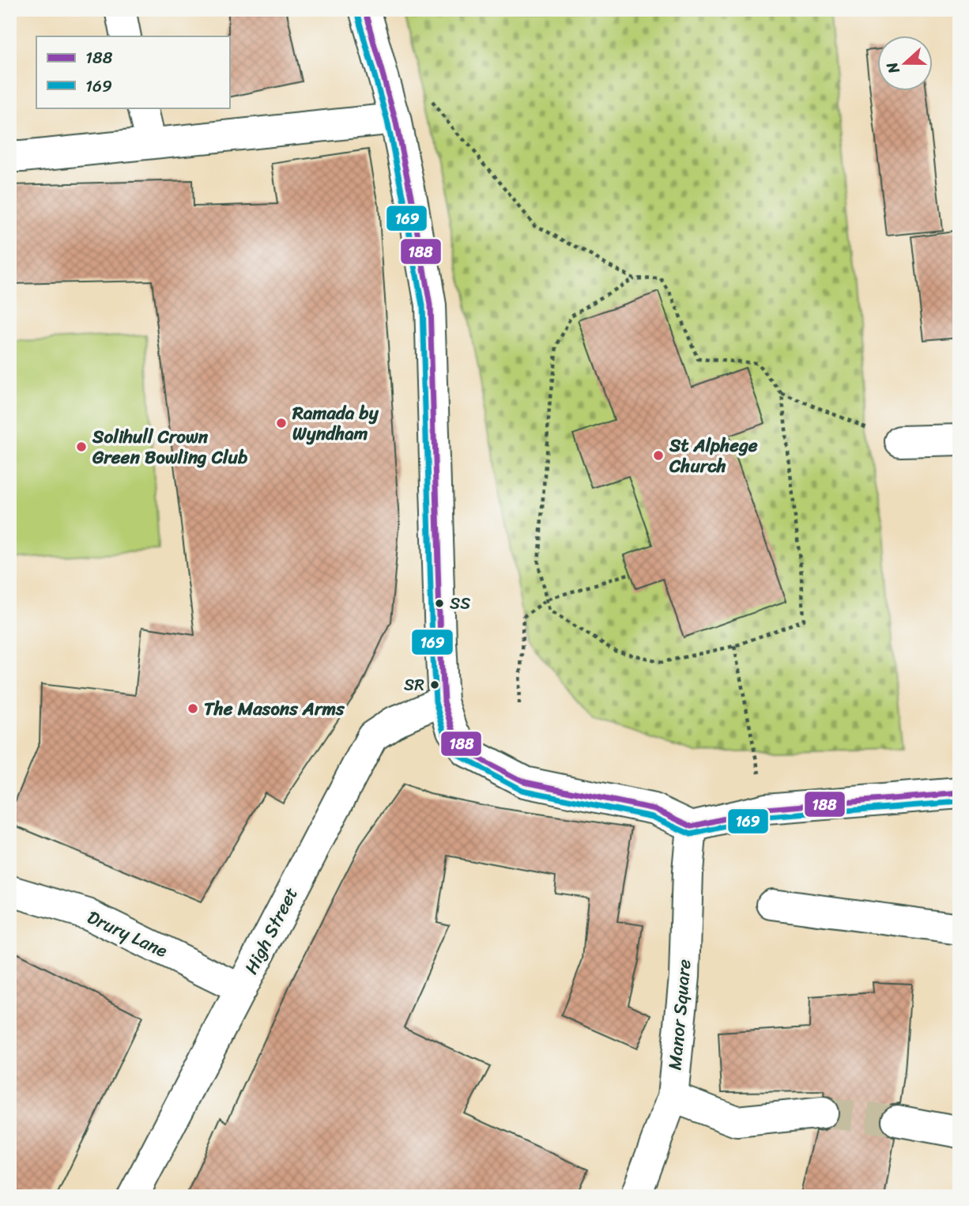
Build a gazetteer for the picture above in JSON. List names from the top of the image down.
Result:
{
  "streets": {
    "street": ["High Street", "Drury Lane", "Manor Square"]
  },
  "crossings": [
    ["High Street", "Drury Lane"]
  ],
  "places": [
    "Ramada by Wyndham",
    "Solihull Crown Green Bowling Club",
    "St Alphege Church",
    "SS",
    "SR",
    "The Masons Arms"
  ],
  "lines": ["transit line 188", "transit line 169"],
  "legend": ["188", "169"],
  "north": "left"
}
